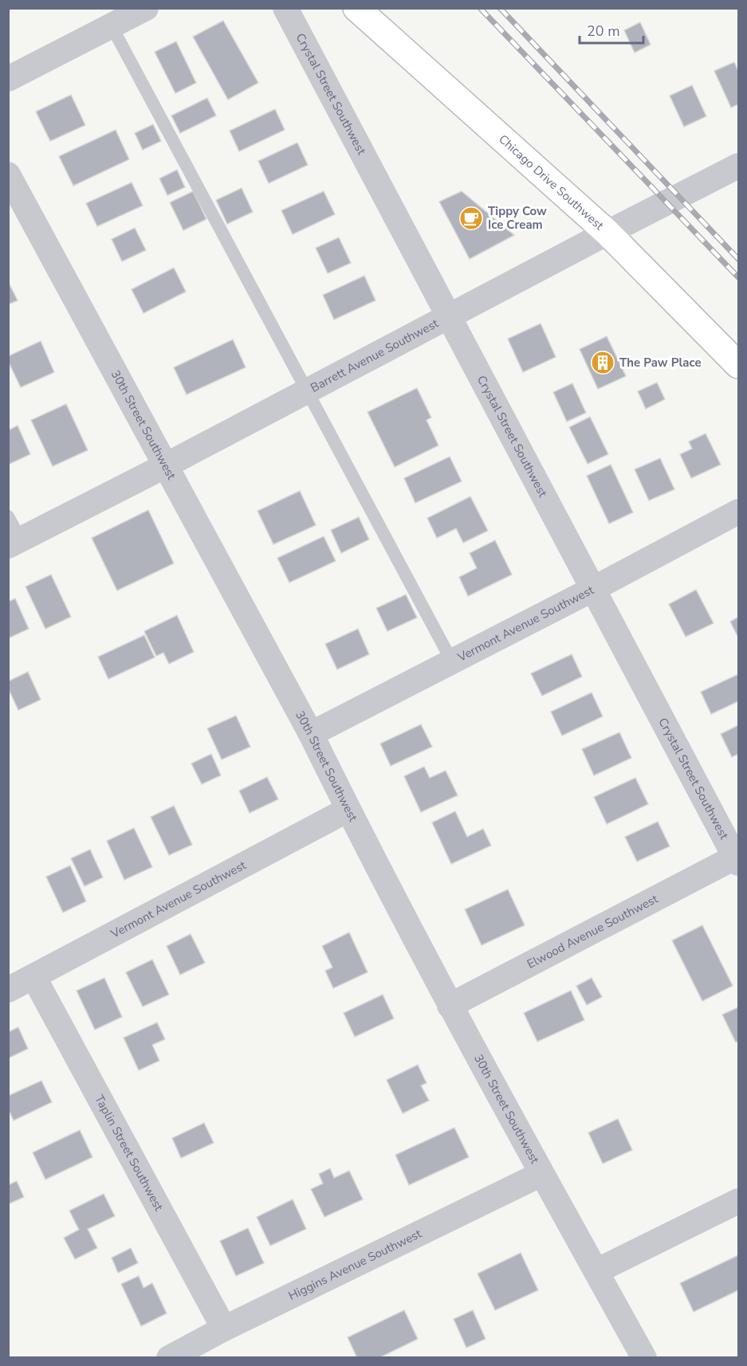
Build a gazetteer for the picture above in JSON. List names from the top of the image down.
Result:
{
  "streets": {
    "main road": ["Chicago Drive Southwest"],
    "street": [
      "Crystal Street Southwest",
      "Barrett Avenue Southwest",
      "30th Street Southwest",
      "Vermont Avenue Southwest",
      "Elwood Avenue Southwest",
      "Taplin Street Southwest",
      "Higgins Avenue Southwest"
    ]
  },
  "crossings": [
    ["Crystal Street Southwest", "Barrett Avenue Southwest"],
    ["Crystal Street Southwest", "Vermont Avenue Southwest"],
    ["Crystal Street Southwest", "Elwood Avenue Southwest"],
    ["Chicago Drive Southwest", "Barrett Avenue Southwest"],
    ["Barrett Avenue Southwest", "30th Street Southwest"],
    ["30th Street Southwest", "Vermont Avenue Southwest"],
    ["30th Street Southwest", "Elwood Avenue Southwest"],
    ["30th Street Southwest", "Higgins Avenue Southwest"],
    ["Vermont Avenue Southwest", "Taplin Street Southwest"],
    ["Taplin Street Southwest", "Higgins Avenue Southwest"]
  ],
  "places": {
    "cafe": ["Tippy Cow Ice Cream"],
    "building": ["The Paw Place"]
  },
  "scale_bar": "20 m"
}
